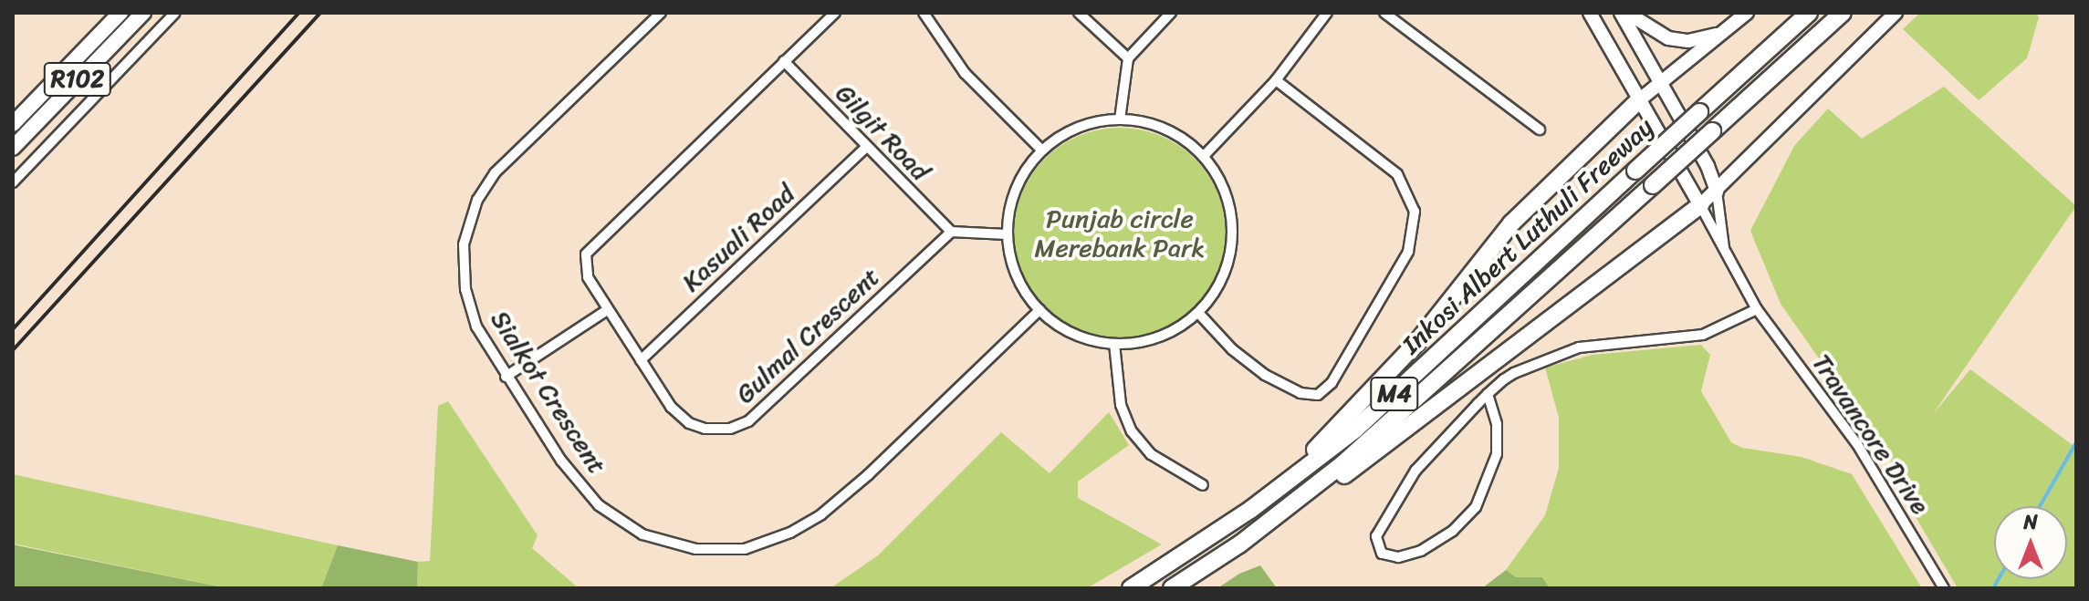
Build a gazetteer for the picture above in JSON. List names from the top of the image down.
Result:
{
  "streets": {
    "highway": ["Inkosi Albert Luthuli Freeway", "M4"],
    "main road": ["R102"],
    "street": [
      "Gilgit Road",
      "Kasuali Road",
      "Gulmal Crescent",
      "Sialkot Crescent",
      "Travancore Drive"
    ]
  },
  "crossings": [
    ["Gilgit Road", "Kasuali Road"],
    ["Gilgit Road", "Gulmal Crescent"],
    ["Kasuali Road", "Gulmal Crescent"]
  ],
  "parks": ["Punjab circle Merebank Park"],
  "north": "top"
}
